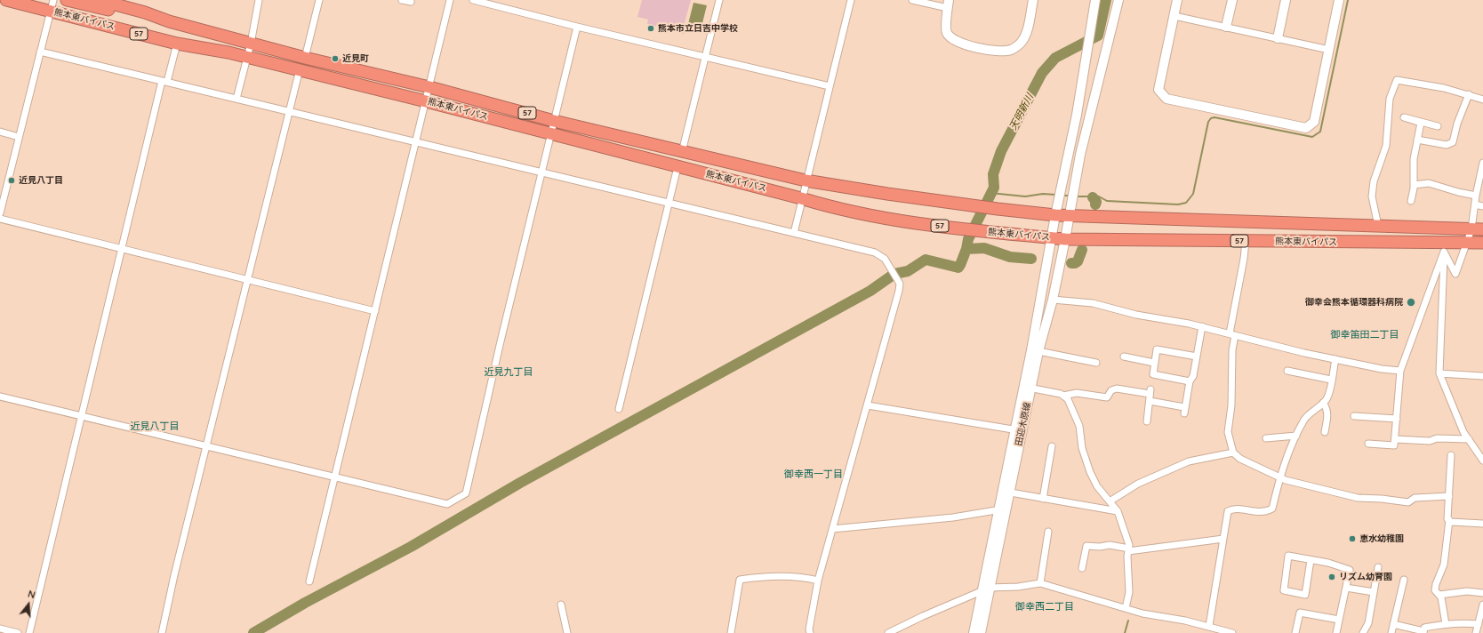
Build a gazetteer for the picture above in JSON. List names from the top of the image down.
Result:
{
  "streets": {
    "highway": ["熊本東バイパス", "57"],
    "street": ["田迎木原線"]
  },
  "crossings": [
    ["熊本東バイパス", "田迎木原線"]
  ],
  "districts": [
    "御幸笛田二丁目",
    "近見九丁目",
    "近見八丁目",
    "御幸西一丁目",
    "御幸西二丁目"
  ],
  "water": ["天明新川"],
  "places": [
    "熊本市立日吉中学校",
    "近見町",
    "近見八丁目",
    "御幸会熊本循環器科病院",
    "恵水幼稚園",
    "リズム幼育園"
  ],
  "north": "top"
}
